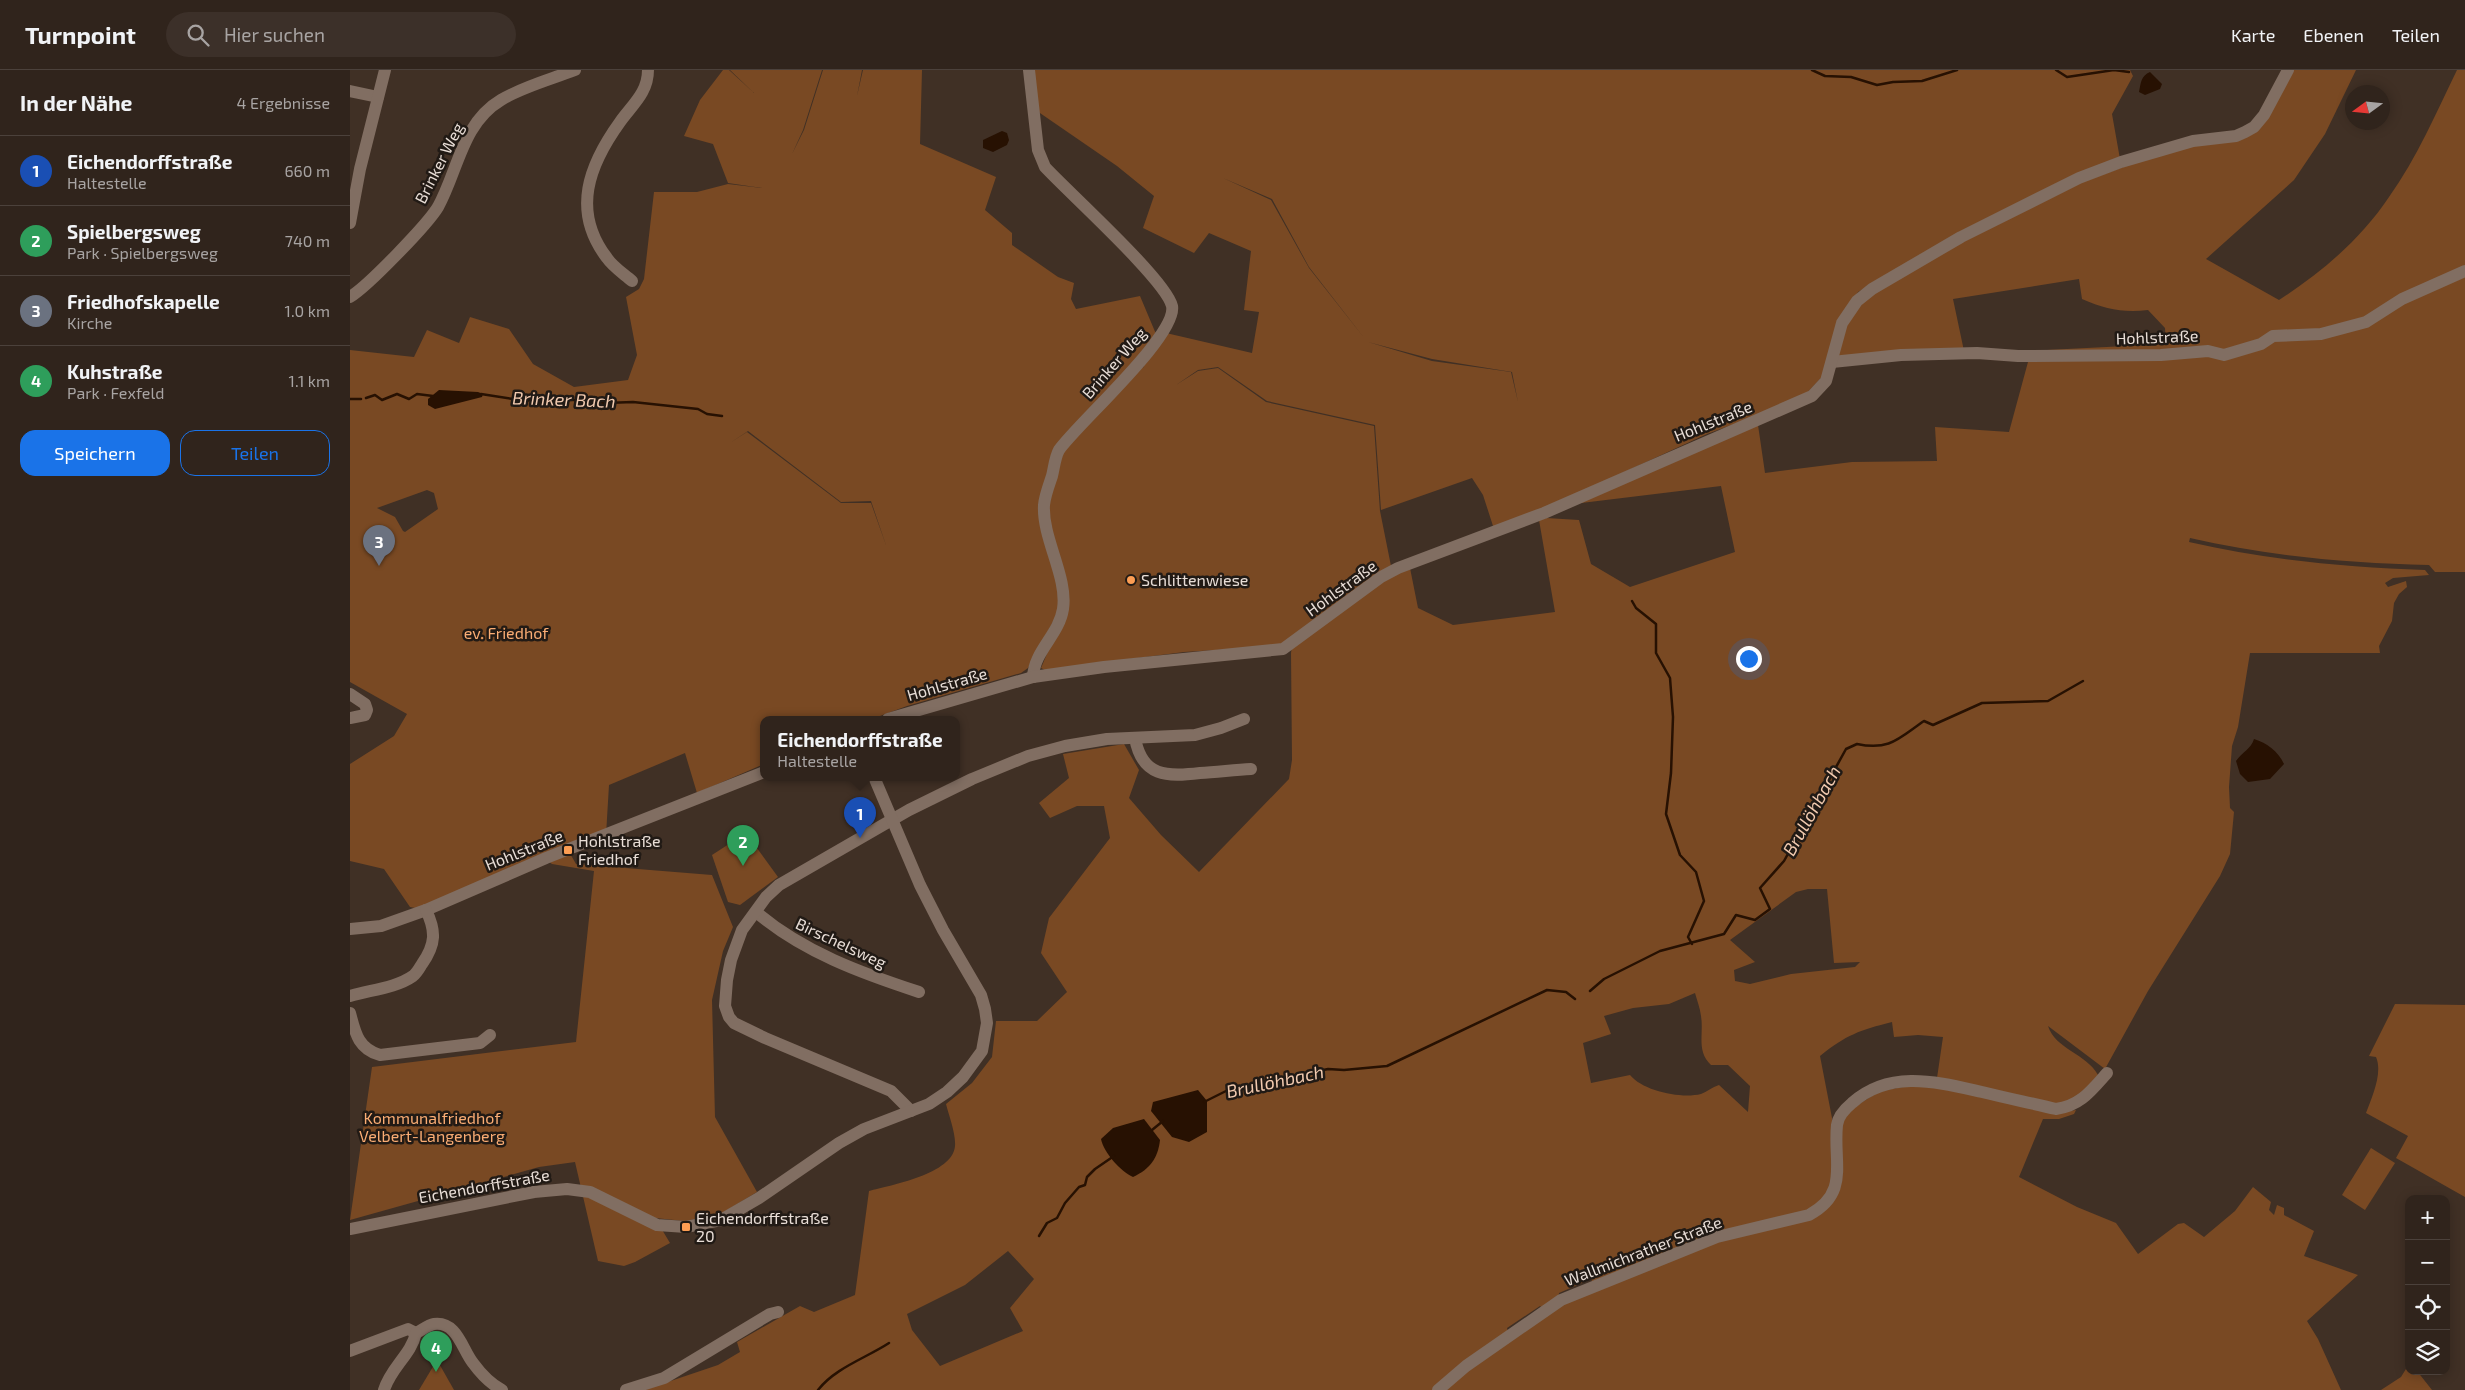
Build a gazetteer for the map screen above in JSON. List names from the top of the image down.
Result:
{
  "streets": {
    "street": [
      "Brinker Weg",
      "Hohlstraße",
      "Birschelsweg",
      "Eichendorffstraße",
      "Wallmichrather Straße"
    ]
  },
  "crossings": [
    ["Brinker Weg", "Hohlstraße"]
  ],
  "water": ["Brinker Bach", "Brullöhbach"],
  "parks": ["ev. Friedhof", "Kommunalfriedhof Velbert-Langenberg"],
  "places": {
    "other": ["Schlittenwiese"],
    "transit": ["Hohlstraße Friedhof", "Eichendorffstraße 20"]
  },
  "north": "left",
  "page": {
    "header": "Turnpoint",
    "search": "Hier suchen",
    "nav": ["Karte", "Ebenen", "Teilen"],
    "heading": ["In der Nähe", "4 Ergebnisse"],
    "list": [
      {
        "mark": "1",
        "name": "Eichendorffstraße",
        "note": "Haltestelle",
        "value": "660 m"
      },
      {
        "mark": "2",
        "name": "Spielbergsweg",
        "note": "Park · Spielbergsweg",
        "value": "740 m"
      },
      {
        "mark": "3",
        "name": "Friedhofskapelle",
        "note": "Kirche",
        "value": "1.0 km"
      },
      {
        "mark": "4",
        "name": "Kuhstraße",
        "note": "Park · Fexfeld",
        "value": "1.1 km"
      }
    ],
    "buttons": ["Speichern", "Teilen"],
    "pins": [
      "3",
      "1",
      "2",
      "4"
    ],
    "popup": ["Eichendorffstraße", "Haltestelle"],
    "map_buttons": ["+", "−"]
  }
}
